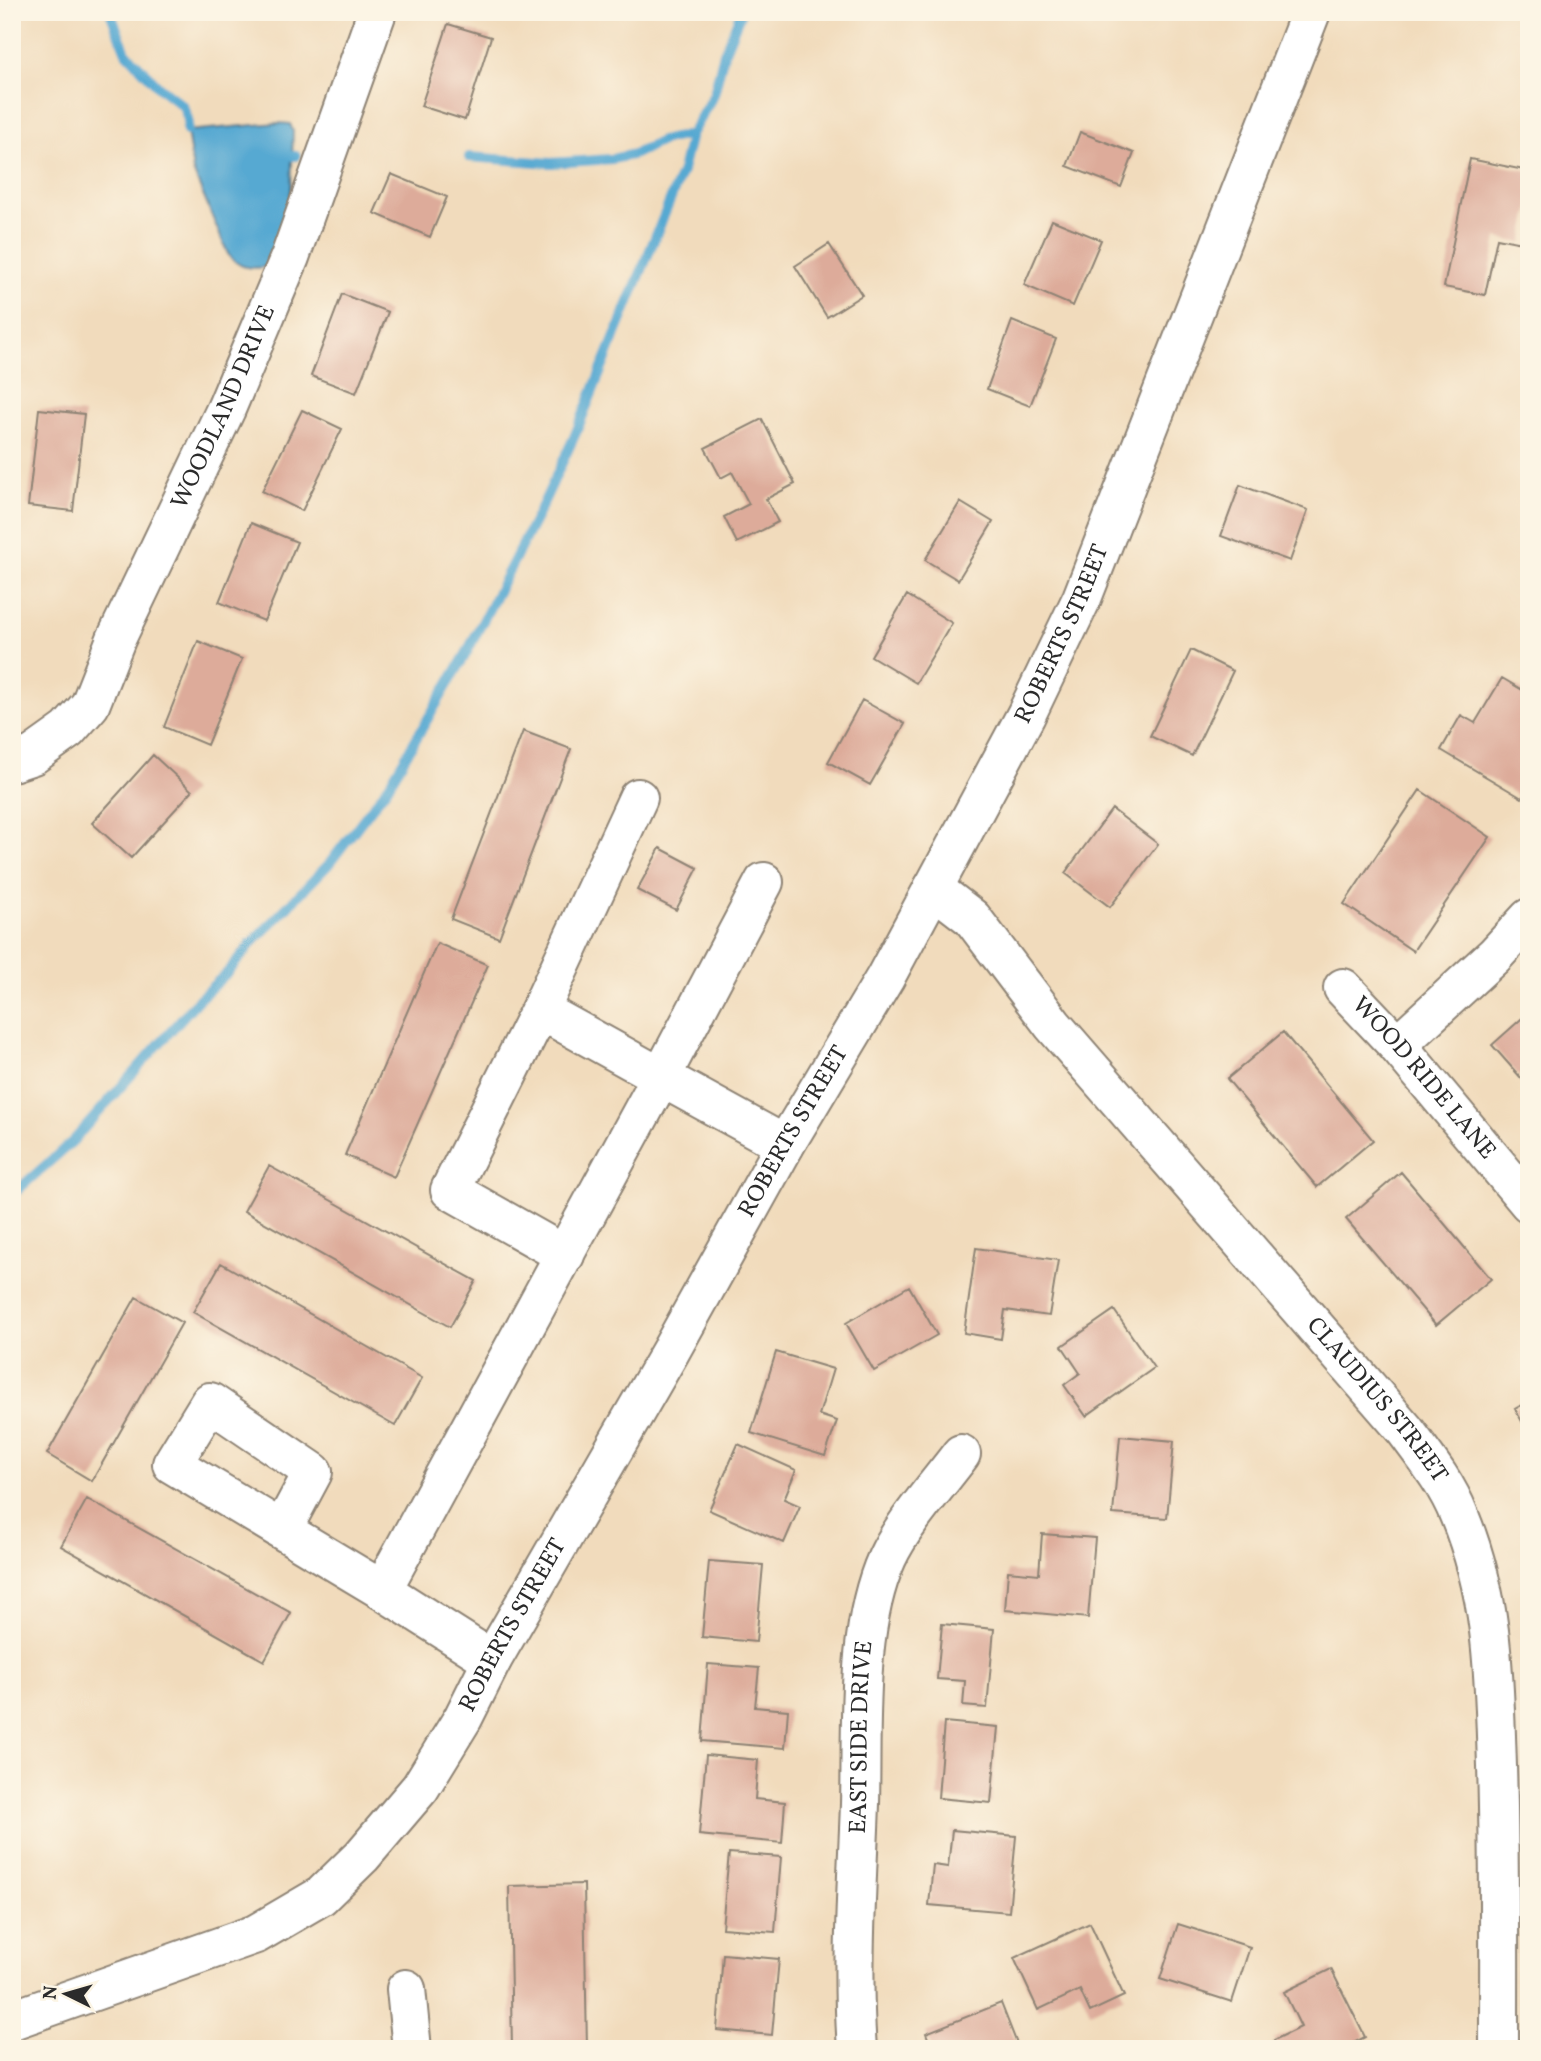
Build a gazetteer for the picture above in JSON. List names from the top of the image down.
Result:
{
  "streets": {
    "street": [
      "WOODLAND DRIVE",
      "ROBERTS STREET",
      "WOOD RIDE LANE",
      "CLAUDIUS STREET",
      "EAST SIDE DRIVE"
    ]
  },
  "crossings": [
    ["ROBERTS STREET", "CLAUDIUS STREET"]
  ],
  "north": "left"
}
